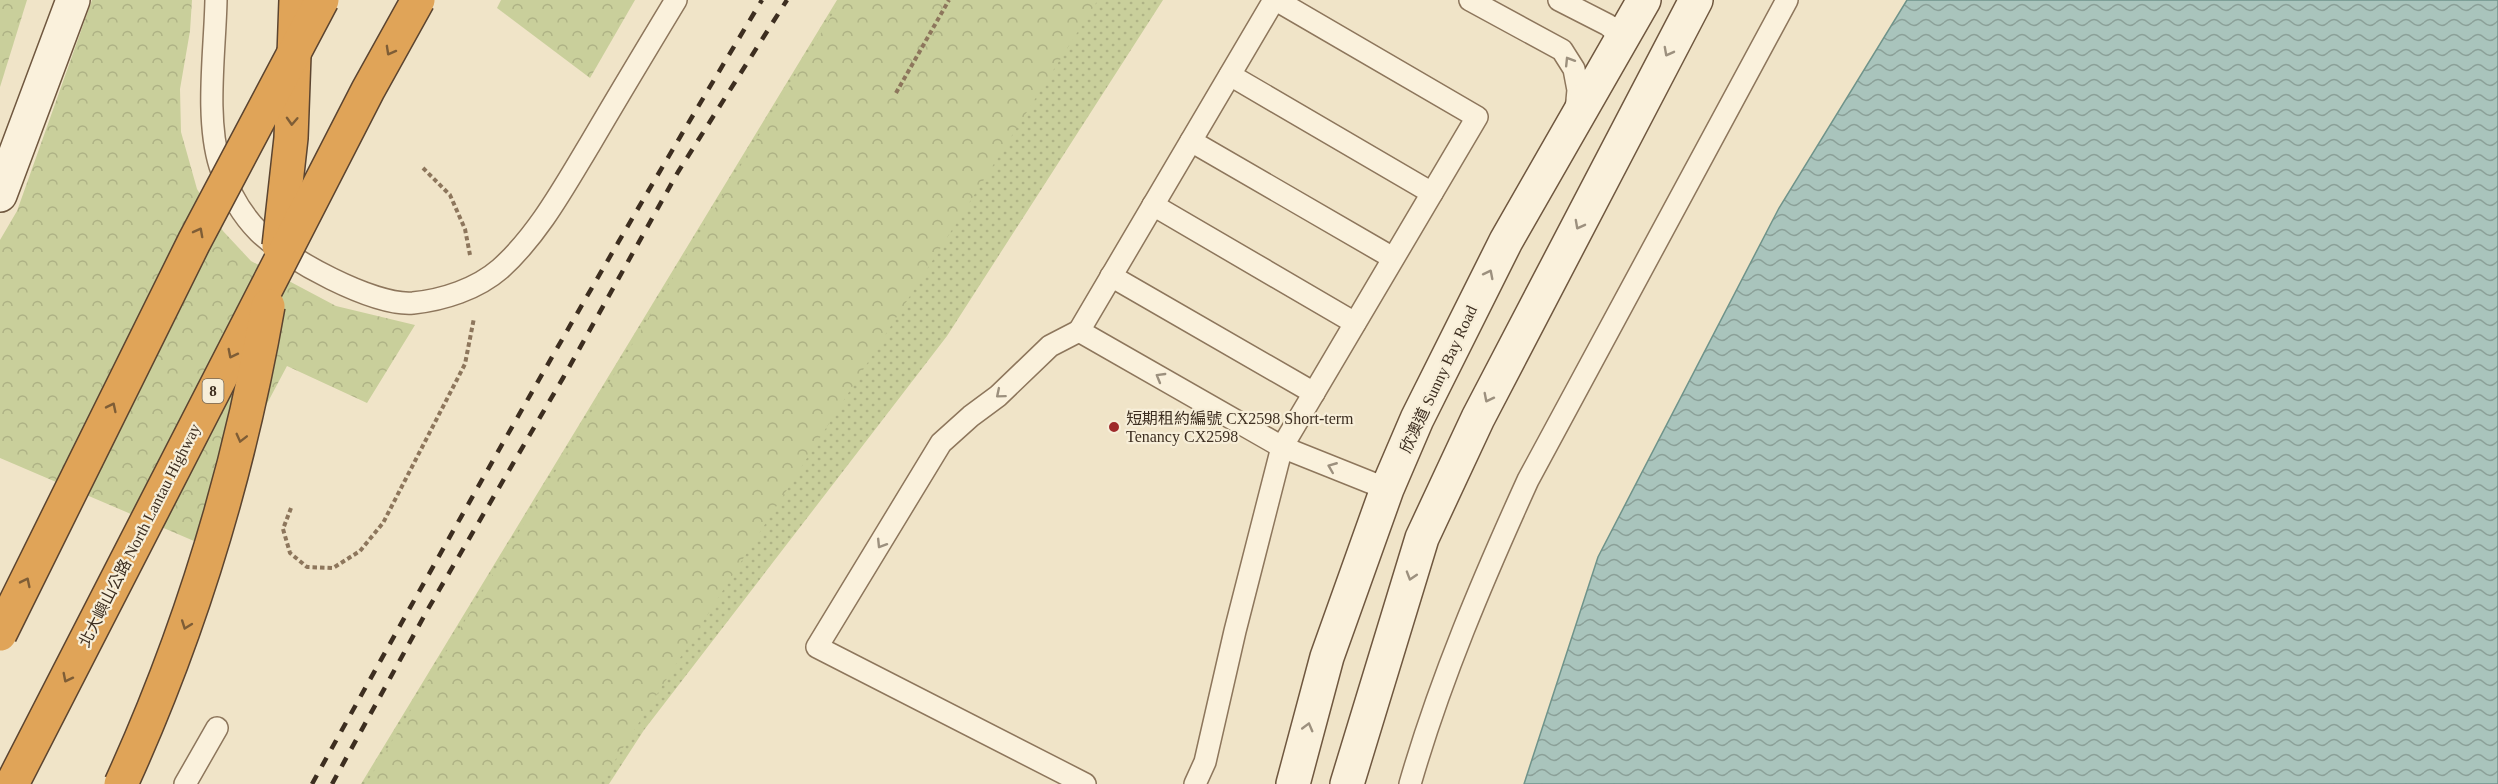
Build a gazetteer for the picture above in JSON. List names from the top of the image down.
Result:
{
  "streets": {
    "highway": ["8", "北大嶼山公路 North Lantau Highway"],
    "main road": ["欣澳道 Sunny Bay Road"]
  },
  "places": ["短期租約編號 CX2598 Short-term Tenancy CX2598"]
}
